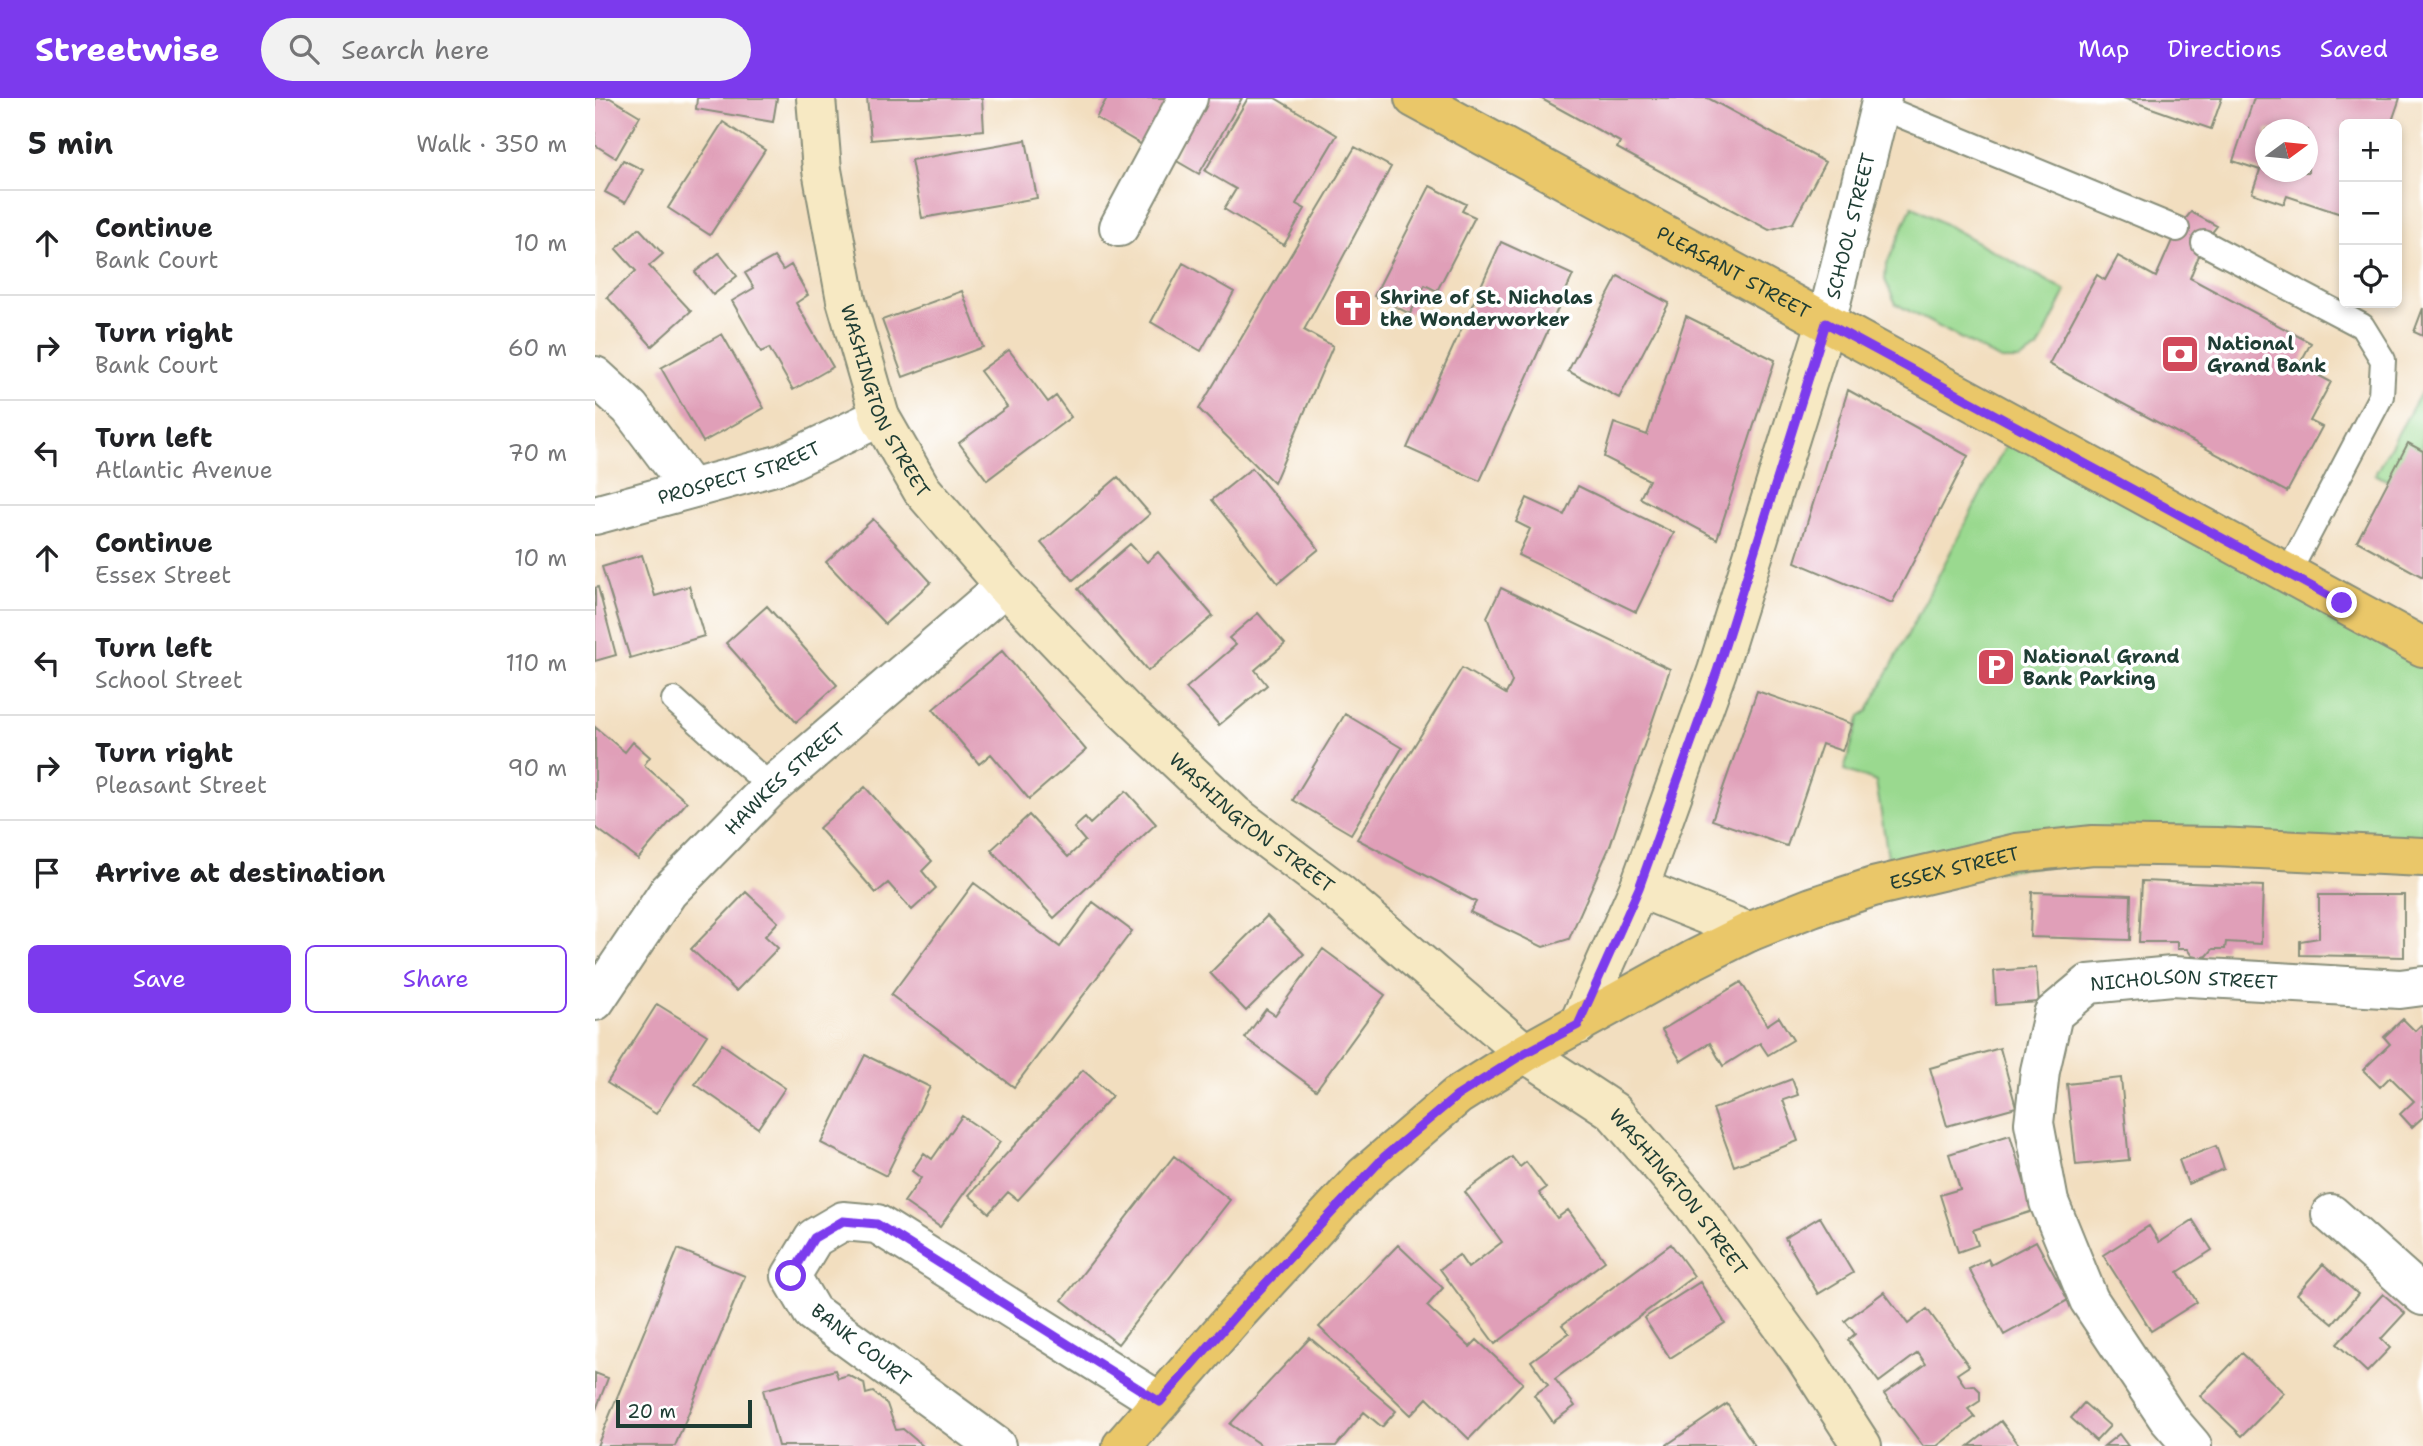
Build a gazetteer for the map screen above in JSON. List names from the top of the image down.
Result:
{
  "streets": {
    "main road": [
      "SCHOOL STREET",
      "PLEASANT STREET",
      "WASHINGTON STREET",
      "ESSEX STREET"
    ],
    "street": [
      "PROSPECT STREET",
      "HAWKES STREET",
      "NICHOLSON STREET",
      "BANK COURT"
    ]
  },
  "crossings": [
    ["SCHOOL STREET", "PLEASANT STREET"],
    ["SCHOOL STREET", "ESSEX STREET"],
    ["WASHINGTON STREET", "PROSPECT STREET"],
    ["WASHINGTON STREET", "HAWKES STREET"],
    ["WASHINGTON STREET", "ESSEX STREET"],
    ["ESSEX STREET", "BANK COURT"]
  ],
  "places": {
    "church": ["Shrine of St. Nicholas the Wonderworker"],
    "bank": ["National Grand Bank"],
    "parking": ["National Grand Bank Parking"]
  },
  "scale_bar": "20 m",
  "north": "right",
  "page": {
    "header": "Streetwise",
    "search": "Search here",
    "nav": ["Map", "Directions", "Saved"],
    "heading": ["5 min", "Walk · 350 m"],
    "map_buttons": ["+", "−"],
    "list": [
      ["Continue", "Bank Court", "10 m"],
      ["Turn right", "Bank Court", "60 m"],
      ["Turn left", "Atlantic Avenue", "70 m"],
      ["Continue", "Essex Street", "10 m"],
      ["Turn left", "School Street", "110 m"],
      ["Turn right", "Pleasant Street", "90 m"],
      "Arrive at destination"
    ],
    "buttons": ["Save", "Share"],
    "scale": "20 m"
  }
}
